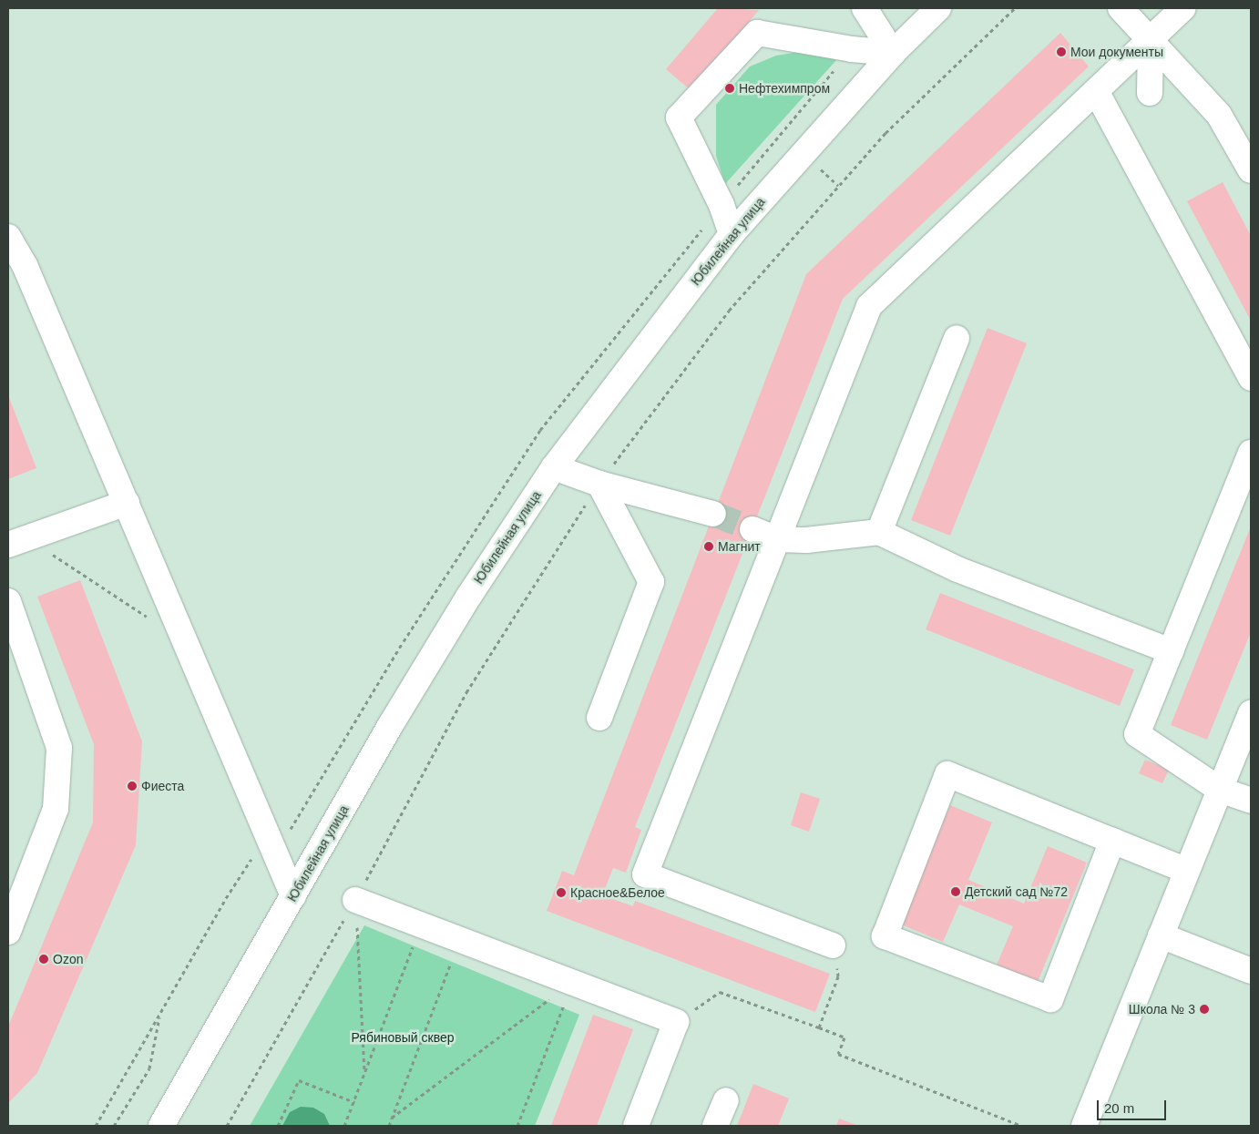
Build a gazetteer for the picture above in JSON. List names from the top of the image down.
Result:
{
  "streets": {
    "main road": ["Юбилейная улица"]
  },
  "parks": ["Рябиновый сквер"],
  "places": [
    "Мои документы",
    "Нефтехимпром",
    "Магнит",
    "Фиеста",
    "Детский сад №72",
    "Красное&Белое",
    "Ozon",
    "Школа № 3"
  ],
  "scale_bar": "20 m"
}
